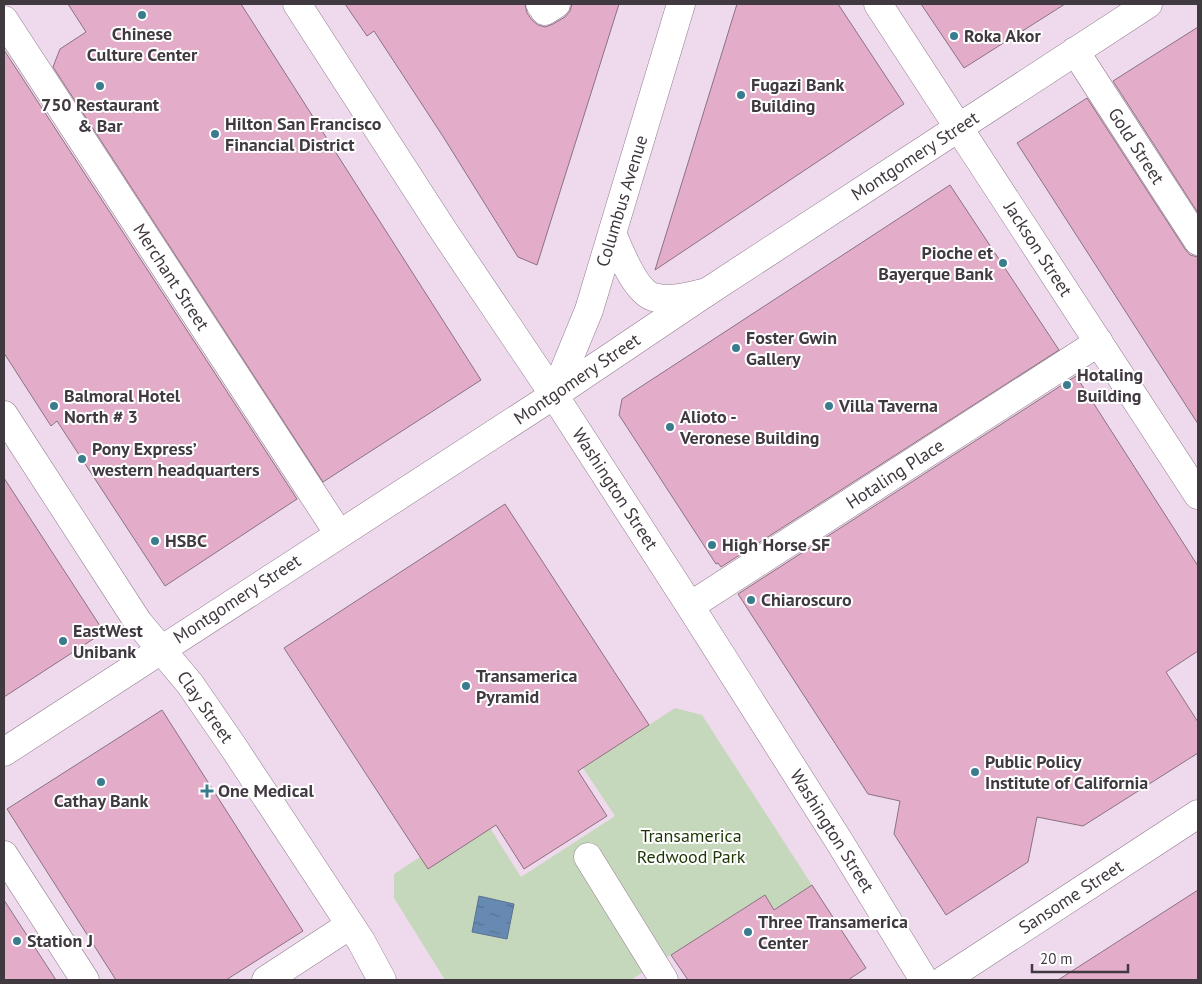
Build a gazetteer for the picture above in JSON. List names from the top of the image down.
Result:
{
  "streets": {
    "street": [
      "Gold Street",
      "Montgomery Street",
      "Columbus Avenue",
      "Jackson Street",
      "Merchant Street",
      "Hotaling Place",
      "Washington Street",
      "Clay Street",
      "Sansome Street"
    ]
  },
  "crossings": [
    ["Gold Street", "Montgomery Street"],
    ["Montgomery Street", "Columbus Avenue"],
    ["Montgomery Street", "Jackson Street"],
    ["Montgomery Street", "Merchant Street"],
    ["Montgomery Street", "Washington Street"],
    ["Montgomery Street", "Clay Street"],
    ["Columbus Avenue", "Washington Street"],
    ["Jackson Street", "Hotaling Place"],
    ["Hotaling Place", "Washington Street"]
  ],
  "parks": ["Transamerica Redwood Park"],
  "places": {
    "other": [
      "Chinese Culture Center",
      "Roka Akor",
      "750 Restaurant & Bar",
      "Fugazi Bank Building",
      "Hilton San Francisco Financial District",
      "Pioche et Bayerque Bank",
      "Foster Gwin Gallery",
      "Hotaling Building",
      "Balmoral Hotel North # 3",
      "Villa Taverna",
      "Alioto - Veronese Building",
      "Pony Express’ western headquarters",
      "HSBC",
      "High Horse SF",
      "Chiaroscuro",
      "EastWest Unibank",
      "Transamerica Pyramid",
      "Public Policy Institute of California",
      "Cathay Bank",
      "Three Transamerica Center",
      "Station J"
    ],
    "health": ["One Medical"]
  },
  "scale_bar": "20 m"
}
